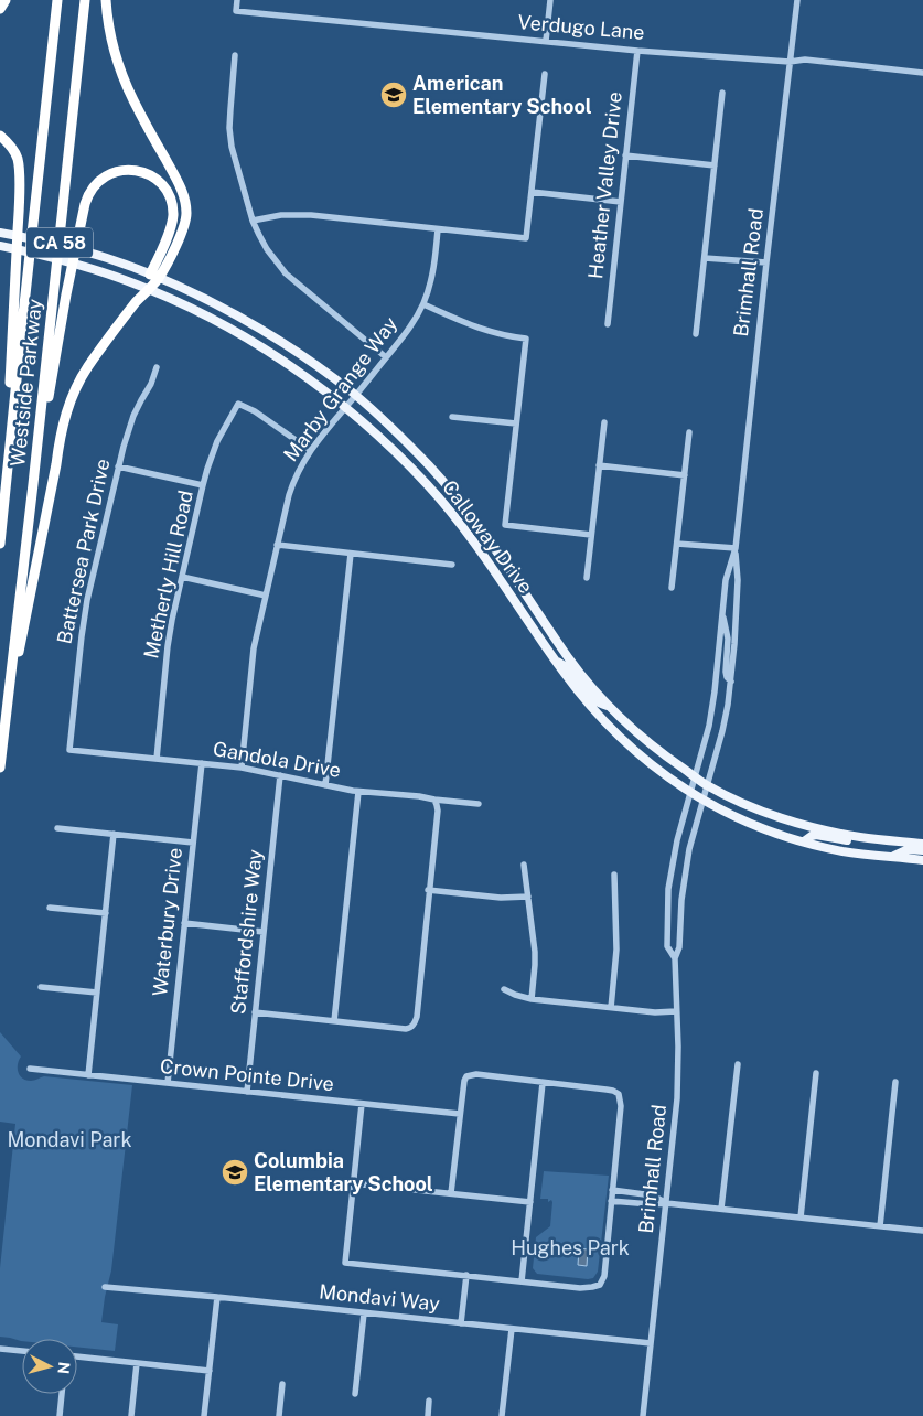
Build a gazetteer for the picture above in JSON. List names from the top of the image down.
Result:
{
  "streets": {
    "highway": ["CA 58", "Westside Parkway"],
    "main road": ["Calloway Drive"],
    "street": [
      "Verdugo Lane",
      "Heather Valley Drive",
      "Brimhall Road",
      "Marby Grange Way",
      "Battersea Park Drive",
      "Metherly Hill Road",
      "Gandola Drive",
      "Waterbury Drive",
      "Staffordshire Way",
      "Crown Pointe Drive",
      "Mondavi Way"
    ]
  },
  "crossings": [
    ["Verdugo Lane", "Heather Valley Drive"],
    ["Verdugo Lane", "Brimhall Road"],
    ["Brimhall Road", "Calloway Drive"],
    ["Brimhall Road", "Mondavi Way"],
    ["Marby Grange Way", "Calloway Drive"],
    ["Marby Grange Way", "Metherly Hill Road"],
    ["Marby Grange Way", "Gandola Drive"],
    ["Battersea Park Drive", "Gandola Drive"],
    ["Metherly Hill Road", "Gandola Drive"],
    ["Gandola Drive", "Waterbury Drive"],
    ["Gandola Drive", "Staffordshire Way"],
    ["Waterbury Drive", "Crown Pointe Drive"],
    ["Staffordshire Way", "Crown Pointe Drive"]
  ],
  "parks": ["Mondavi Park", "Hughes Park"],
  "places": {
    "school or university": ["American Elementary School", "Columbia Elementary School"]
  },
  "north": "right"
}
